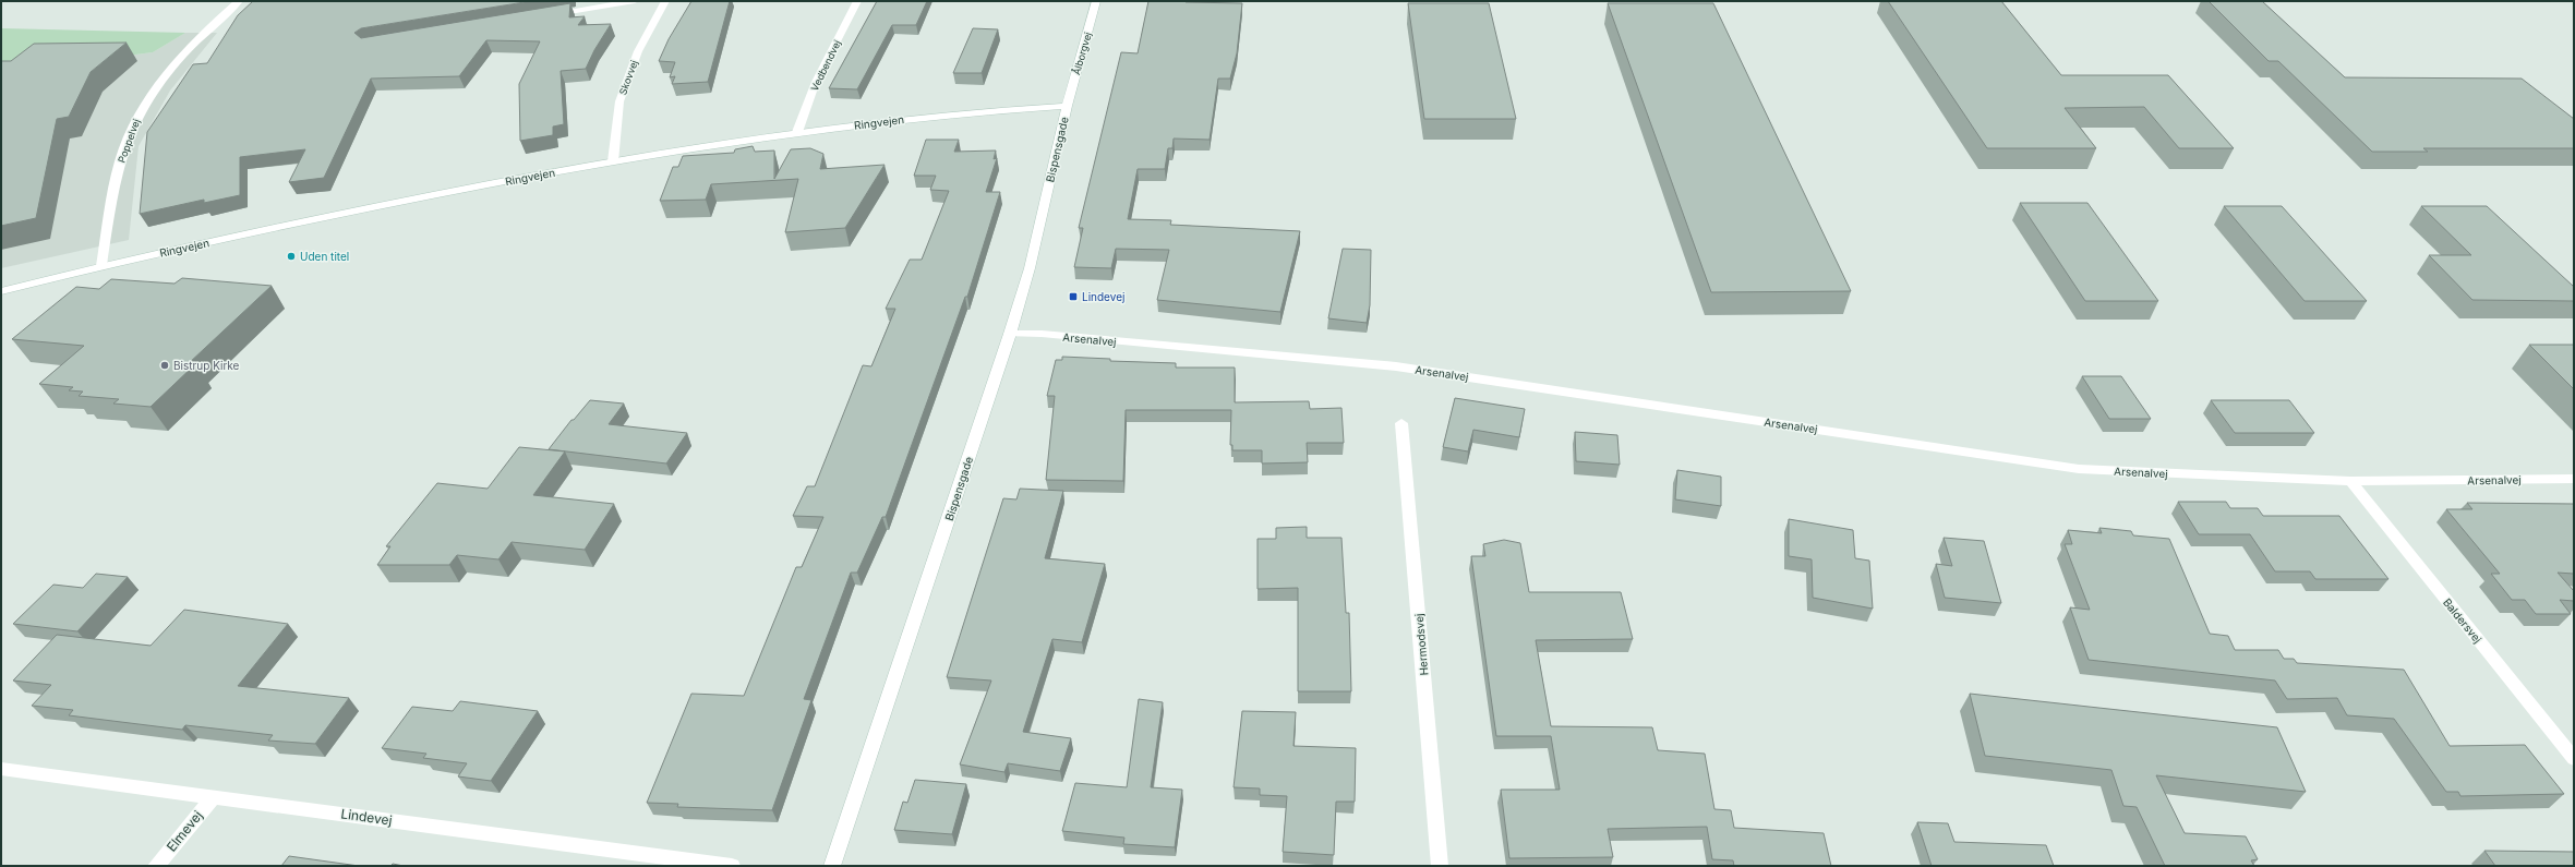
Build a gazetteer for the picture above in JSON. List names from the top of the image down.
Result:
{
  "streets": {
    "street": [
      "Ålborgvej",
      "Vedbendvej",
      "Skovvej",
      "Ringvejen",
      "Poppelvej",
      "Bispensgade",
      "Arsenalvej",
      "Baldersvej",
      "Hermodsvej",
      "Lindevej",
      "Elmevej"
    ]
  },
  "crossings": [
    ["Ålborgvej", "Ringvejen"],
    ["Ålborgvej", "Bispensgade"],
    ["Vedbendvej", "Ringvejen"],
    ["Skovvej", "Ringvejen"],
    ["Ringvejen", "Poppelvej"],
    ["Ringvejen", "Bispensgade"],
    ["Bispensgade", "Arsenalvej"],
    ["Arsenalvej", "Baldersvej"],
    ["Lindevej", "Elmevej"]
  ],
  "places": {
    "other": ["Uden titel", "Bistrup Kirke"],
    "transit": ["Lindevej"]
  }
}
